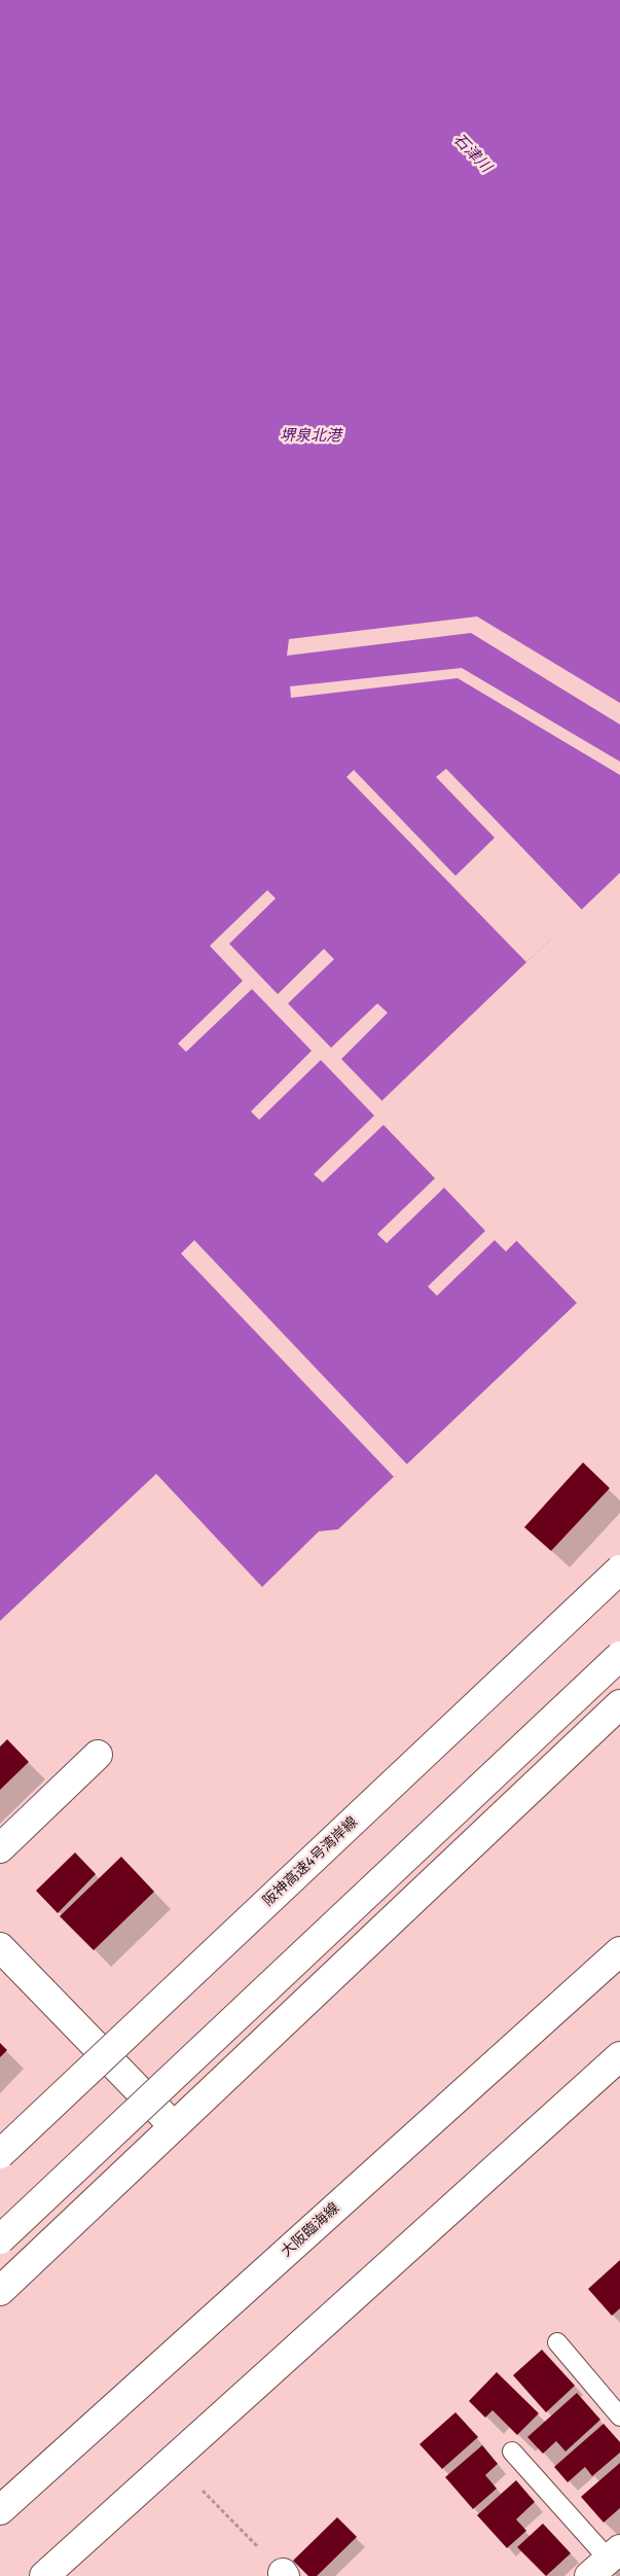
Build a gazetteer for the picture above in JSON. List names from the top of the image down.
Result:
{
  "streets": {
    "main road": ["阪神高速4号湾岸線", "大阪臨海線"]
  },
  "water": ["石津川", "堺泉北港"]
}
